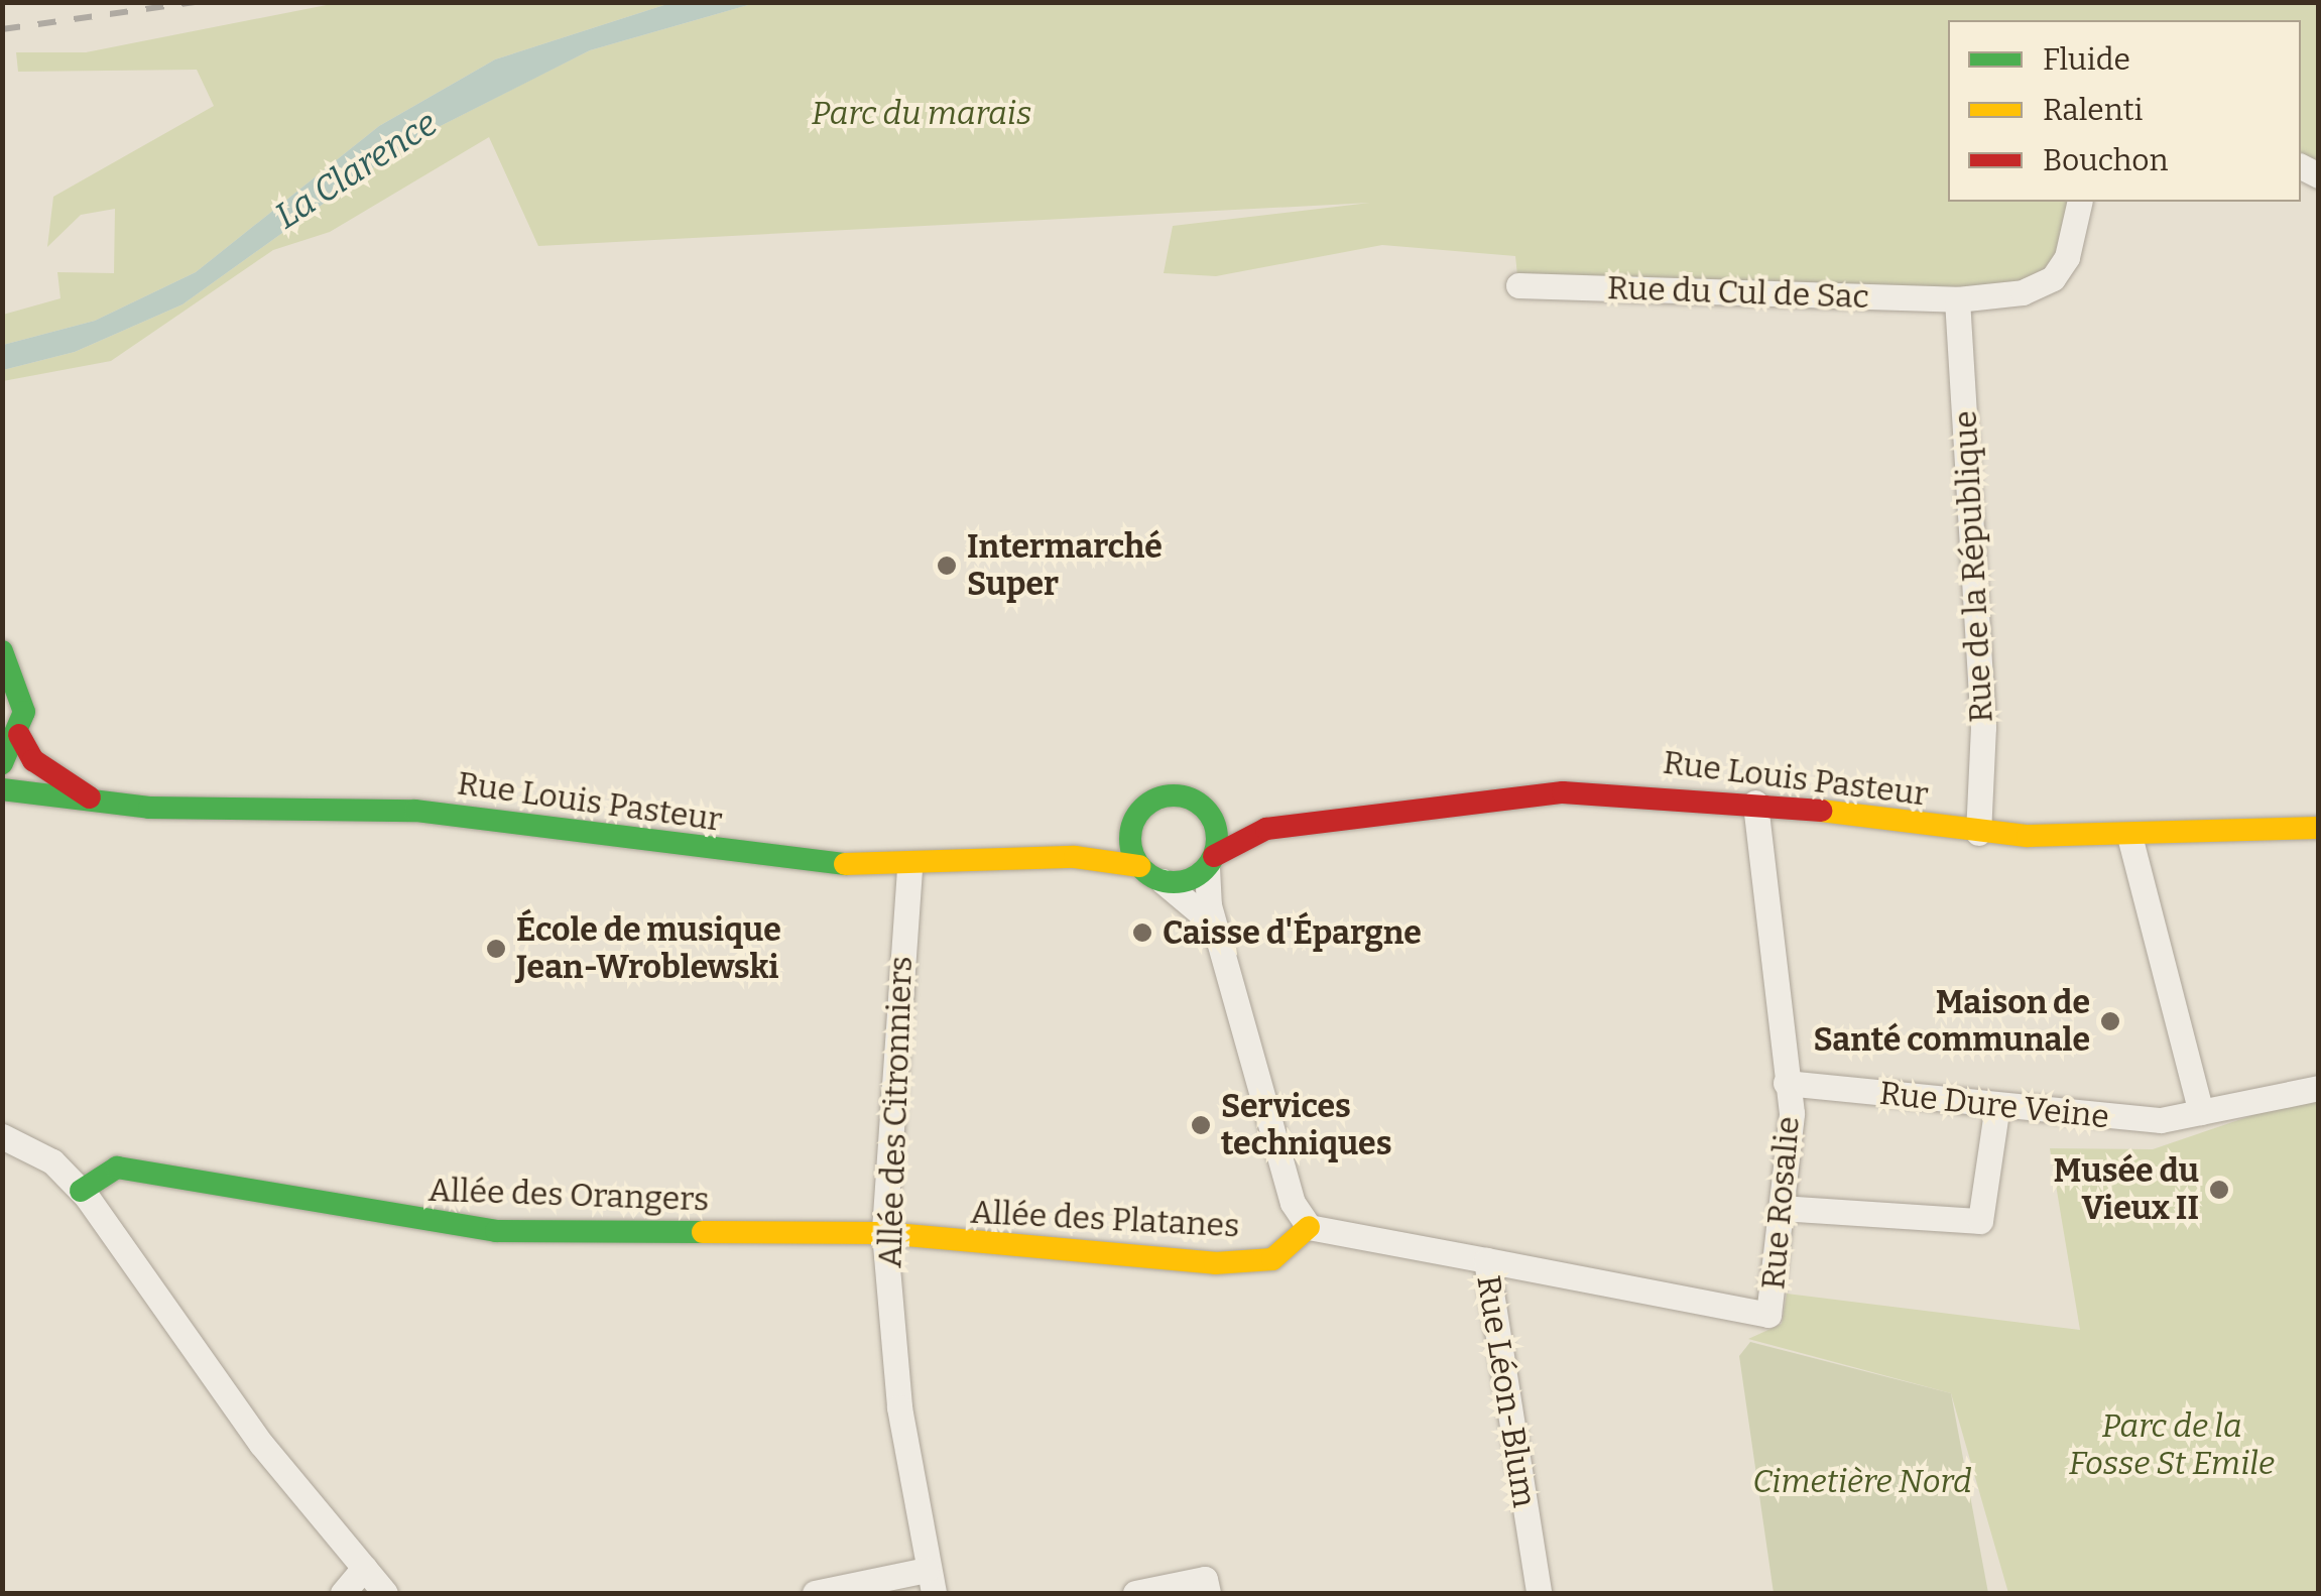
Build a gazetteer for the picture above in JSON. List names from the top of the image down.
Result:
{
  "streets": {
    "main road": ["Rue Louis Pasteur", "Allée des Orangers", "Allée des Platanes"],
    "street": [
      "Rue du Cul de Sac",
      "Rue de la République",
      "Rue Dure Veine",
      "Allée des Citronniers",
      "Rue Rosalie",
      "Rue Léon-Blum"
    ]
  },
  "crossings": [
    ["Rue du Cul de Sac", "Rue de la République"],
    ["Rue de la République", "Rue Louis Pasteur"],
    ["Rue Louis Pasteur", "Allée des Citronniers"],
    ["Rue Louis Pasteur", "Rue Rosalie"],
    ["Rue Dure Veine", "Rue Rosalie"],
    ["Allée des Citronniers", "Allée des Orangers"],
    ["Allée des Citronniers", "Allée des Platanes"],
    ["Allée des Orangers", "Allée des Platanes"],
    ["Rue Rosalie", "Rue Léon-Blum"],
    ["Allée des Platanes", "Rue Léon-Blum"]
  ],
  "water": ["La Clarence"],
  "parks": ["Parc du marais", "Parc de la Fosse St Emile", "Cimetière Nord"],
  "places": [
    "Intermarché Super",
    "Caisse d'Épargne",
    "École de musique Jean-Wroblewski",
    "Maison de Santé communale",
    "Services techniques",
    "Musée du Vieux II"
  ],
  "legend": ["Fluide", "Ralenti", "Bouchon"]
}
